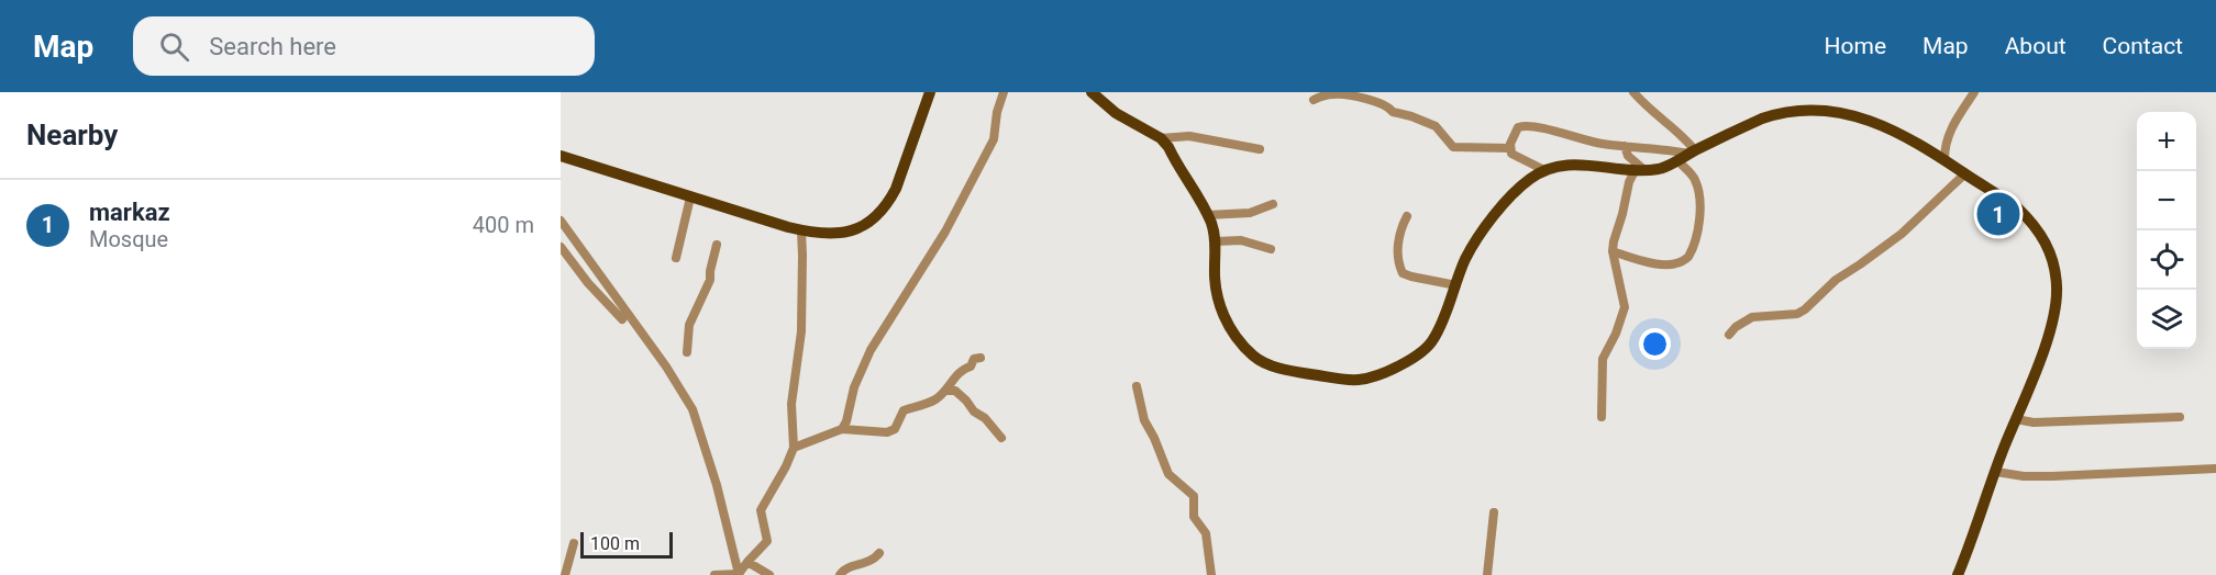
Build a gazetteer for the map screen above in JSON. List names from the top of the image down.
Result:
{
  "scale_bar": "100 m",
  "page": {
    "header": "Map",
    "search": "Search here",
    "nav": [
      "Home",
      "Map",
      "About",
      "Contact"
    ],
    "heading": "Nearby",
    "map_buttons": ["+", "−"],
    "list": [
      {
        "mark": "1",
        "name": "markaz",
        "note": "Mosque",
        "value": "400 m"
      }
    ],
    "pins": "1",
    "scale": "100 m"
  }
}
